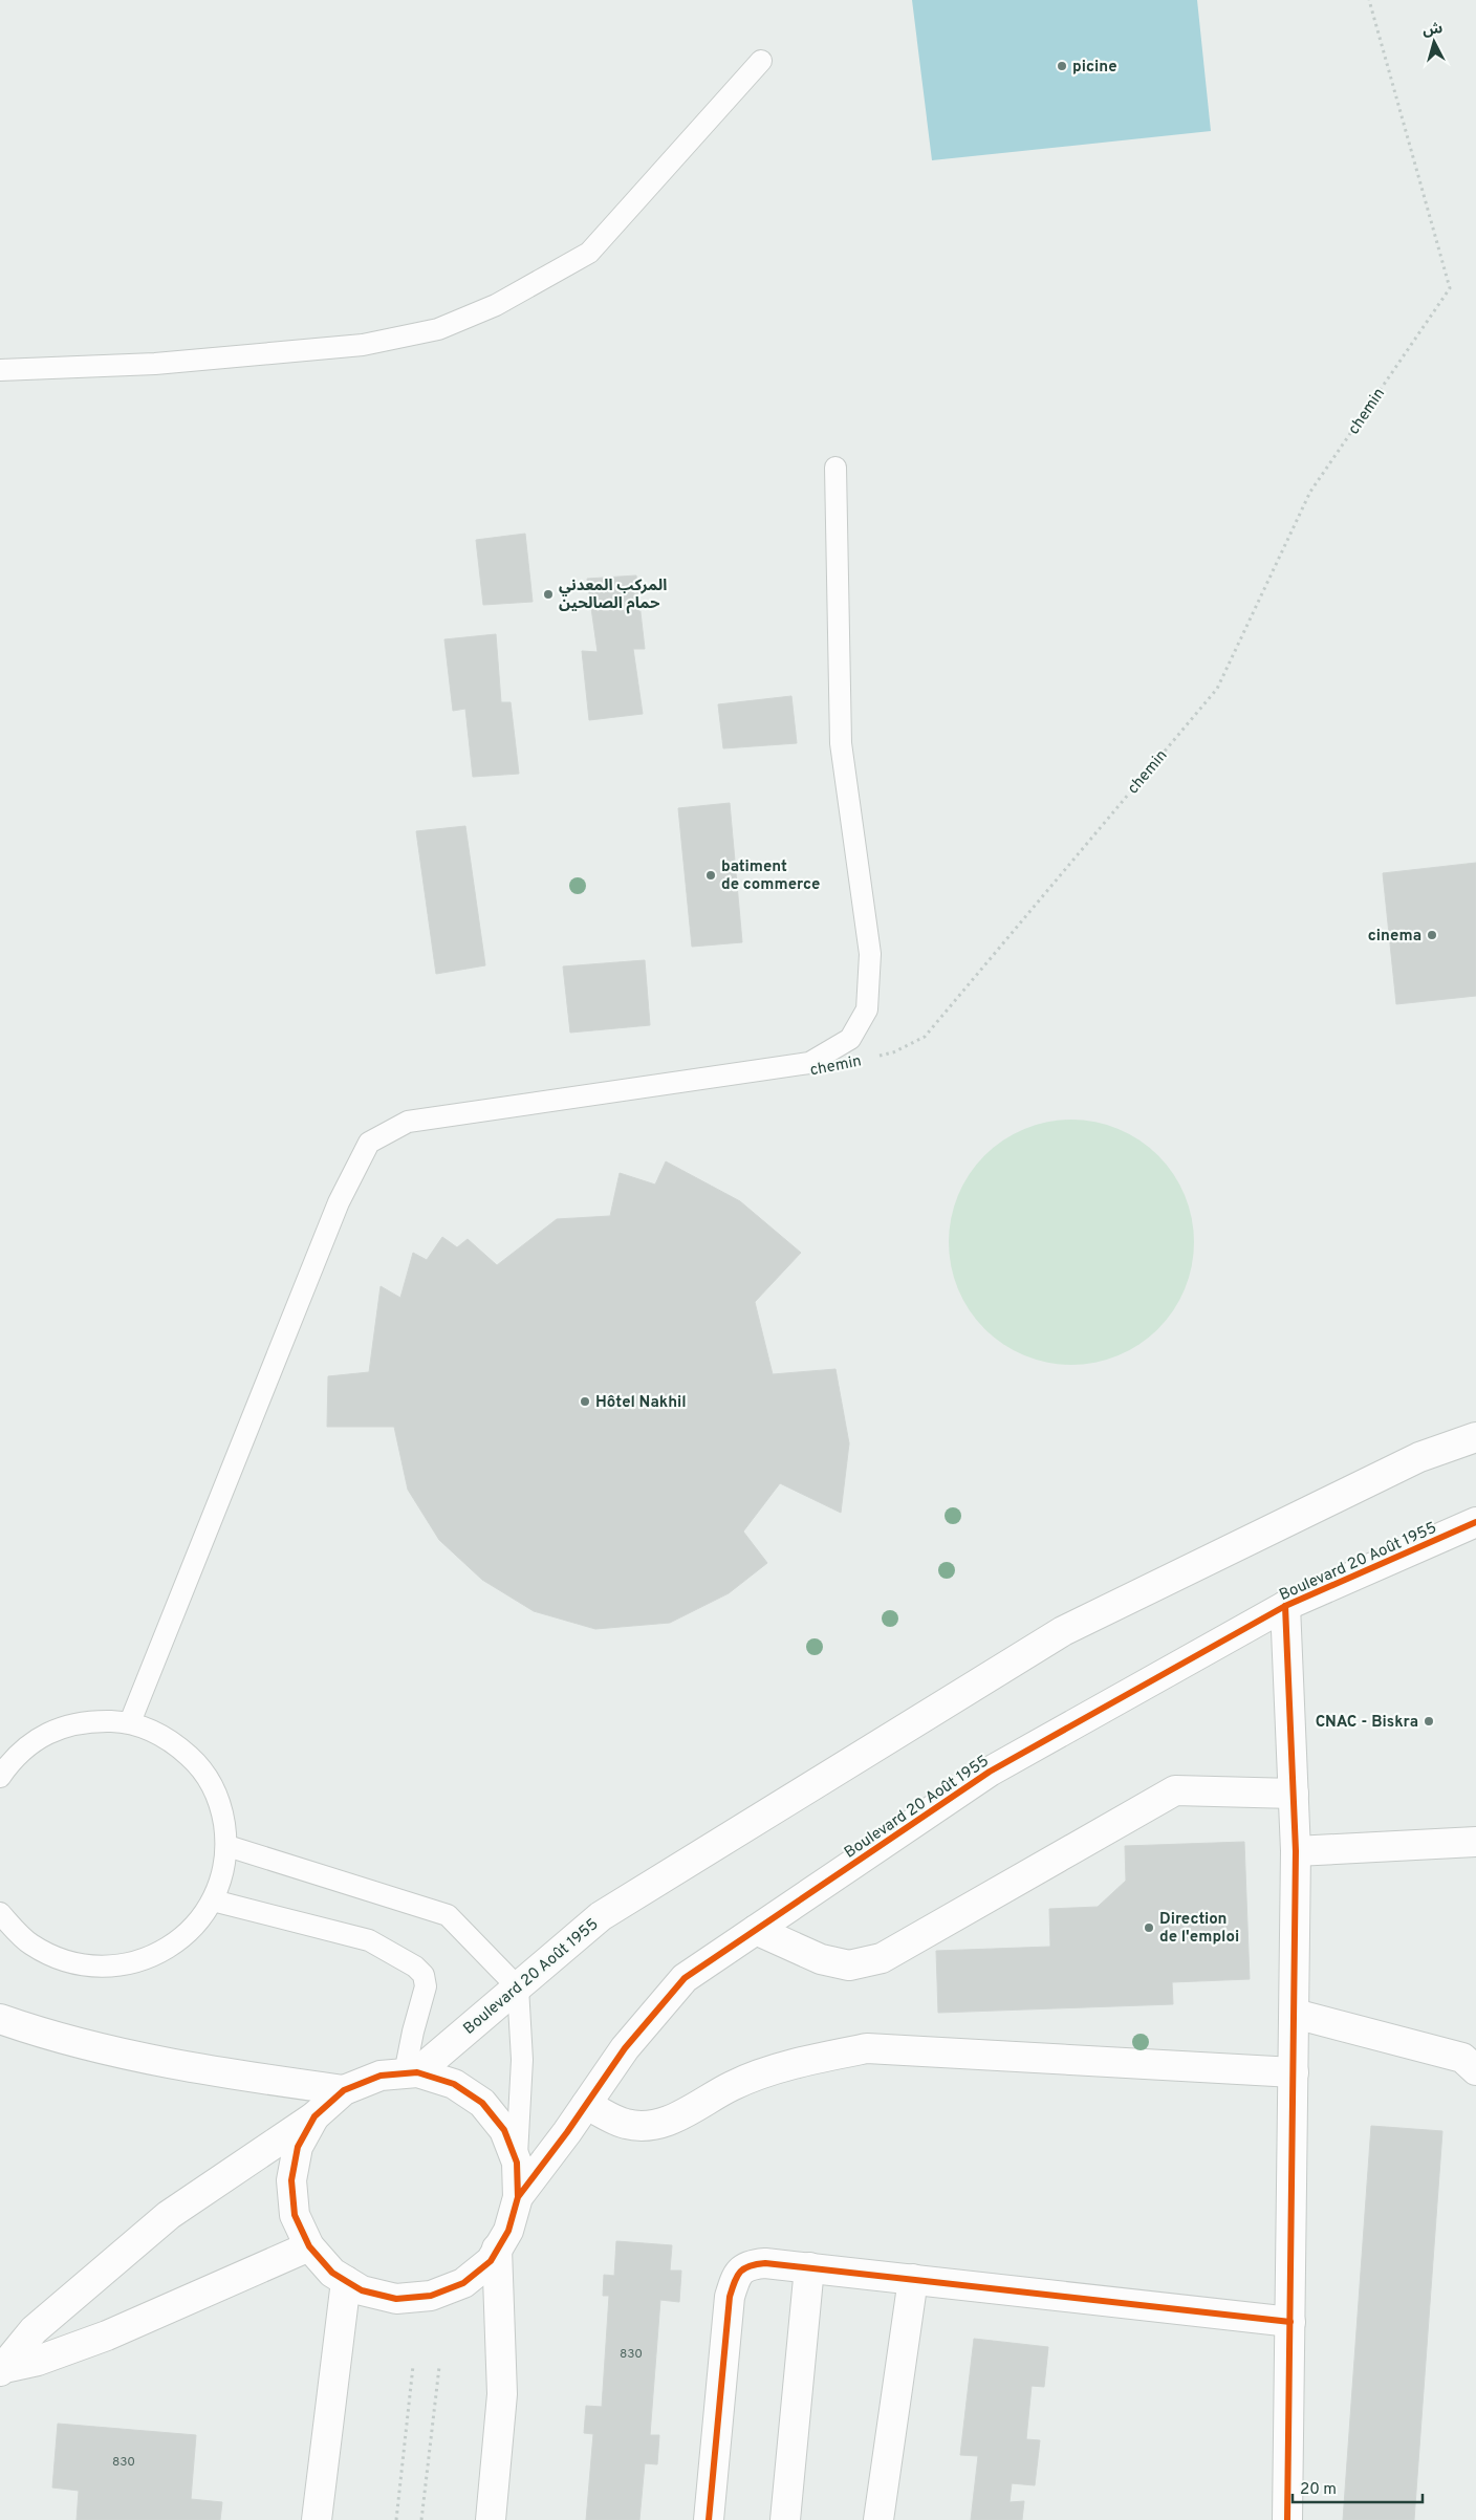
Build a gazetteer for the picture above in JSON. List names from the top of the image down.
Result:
{
  "streets": {
    "street": ["Boulevard 20 Août 1955"],
    "path": ["chemin"]
  },
  "places": [
    "picine",
    "المركب المعدني حمام الصالحين",
    "batiment de commerce",
    "cinema",
    "Hôtel Nakhil",
    "CNAC - Biskra",
    "Direction de l'emploi"
  ],
  "house_numbers": ["830", "830"],
  "scale_bar": "20 m",
  "north": "top"
}
